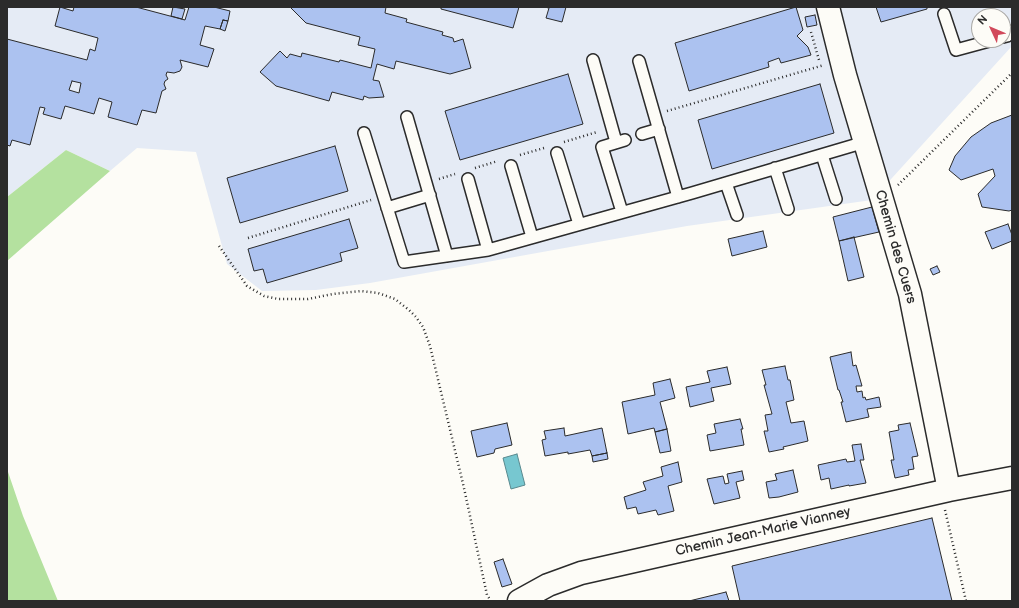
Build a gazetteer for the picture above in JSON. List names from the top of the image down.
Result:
{
  "streets": {
    "street": ["Chemin des Cuers", "Chemin Jean-Marie Vianney"]
  },
  "crossings": [
    ["Chemin des Cuers", "Chemin Jean-Marie Vianney"]
  ],
  "north": "top left"
}
